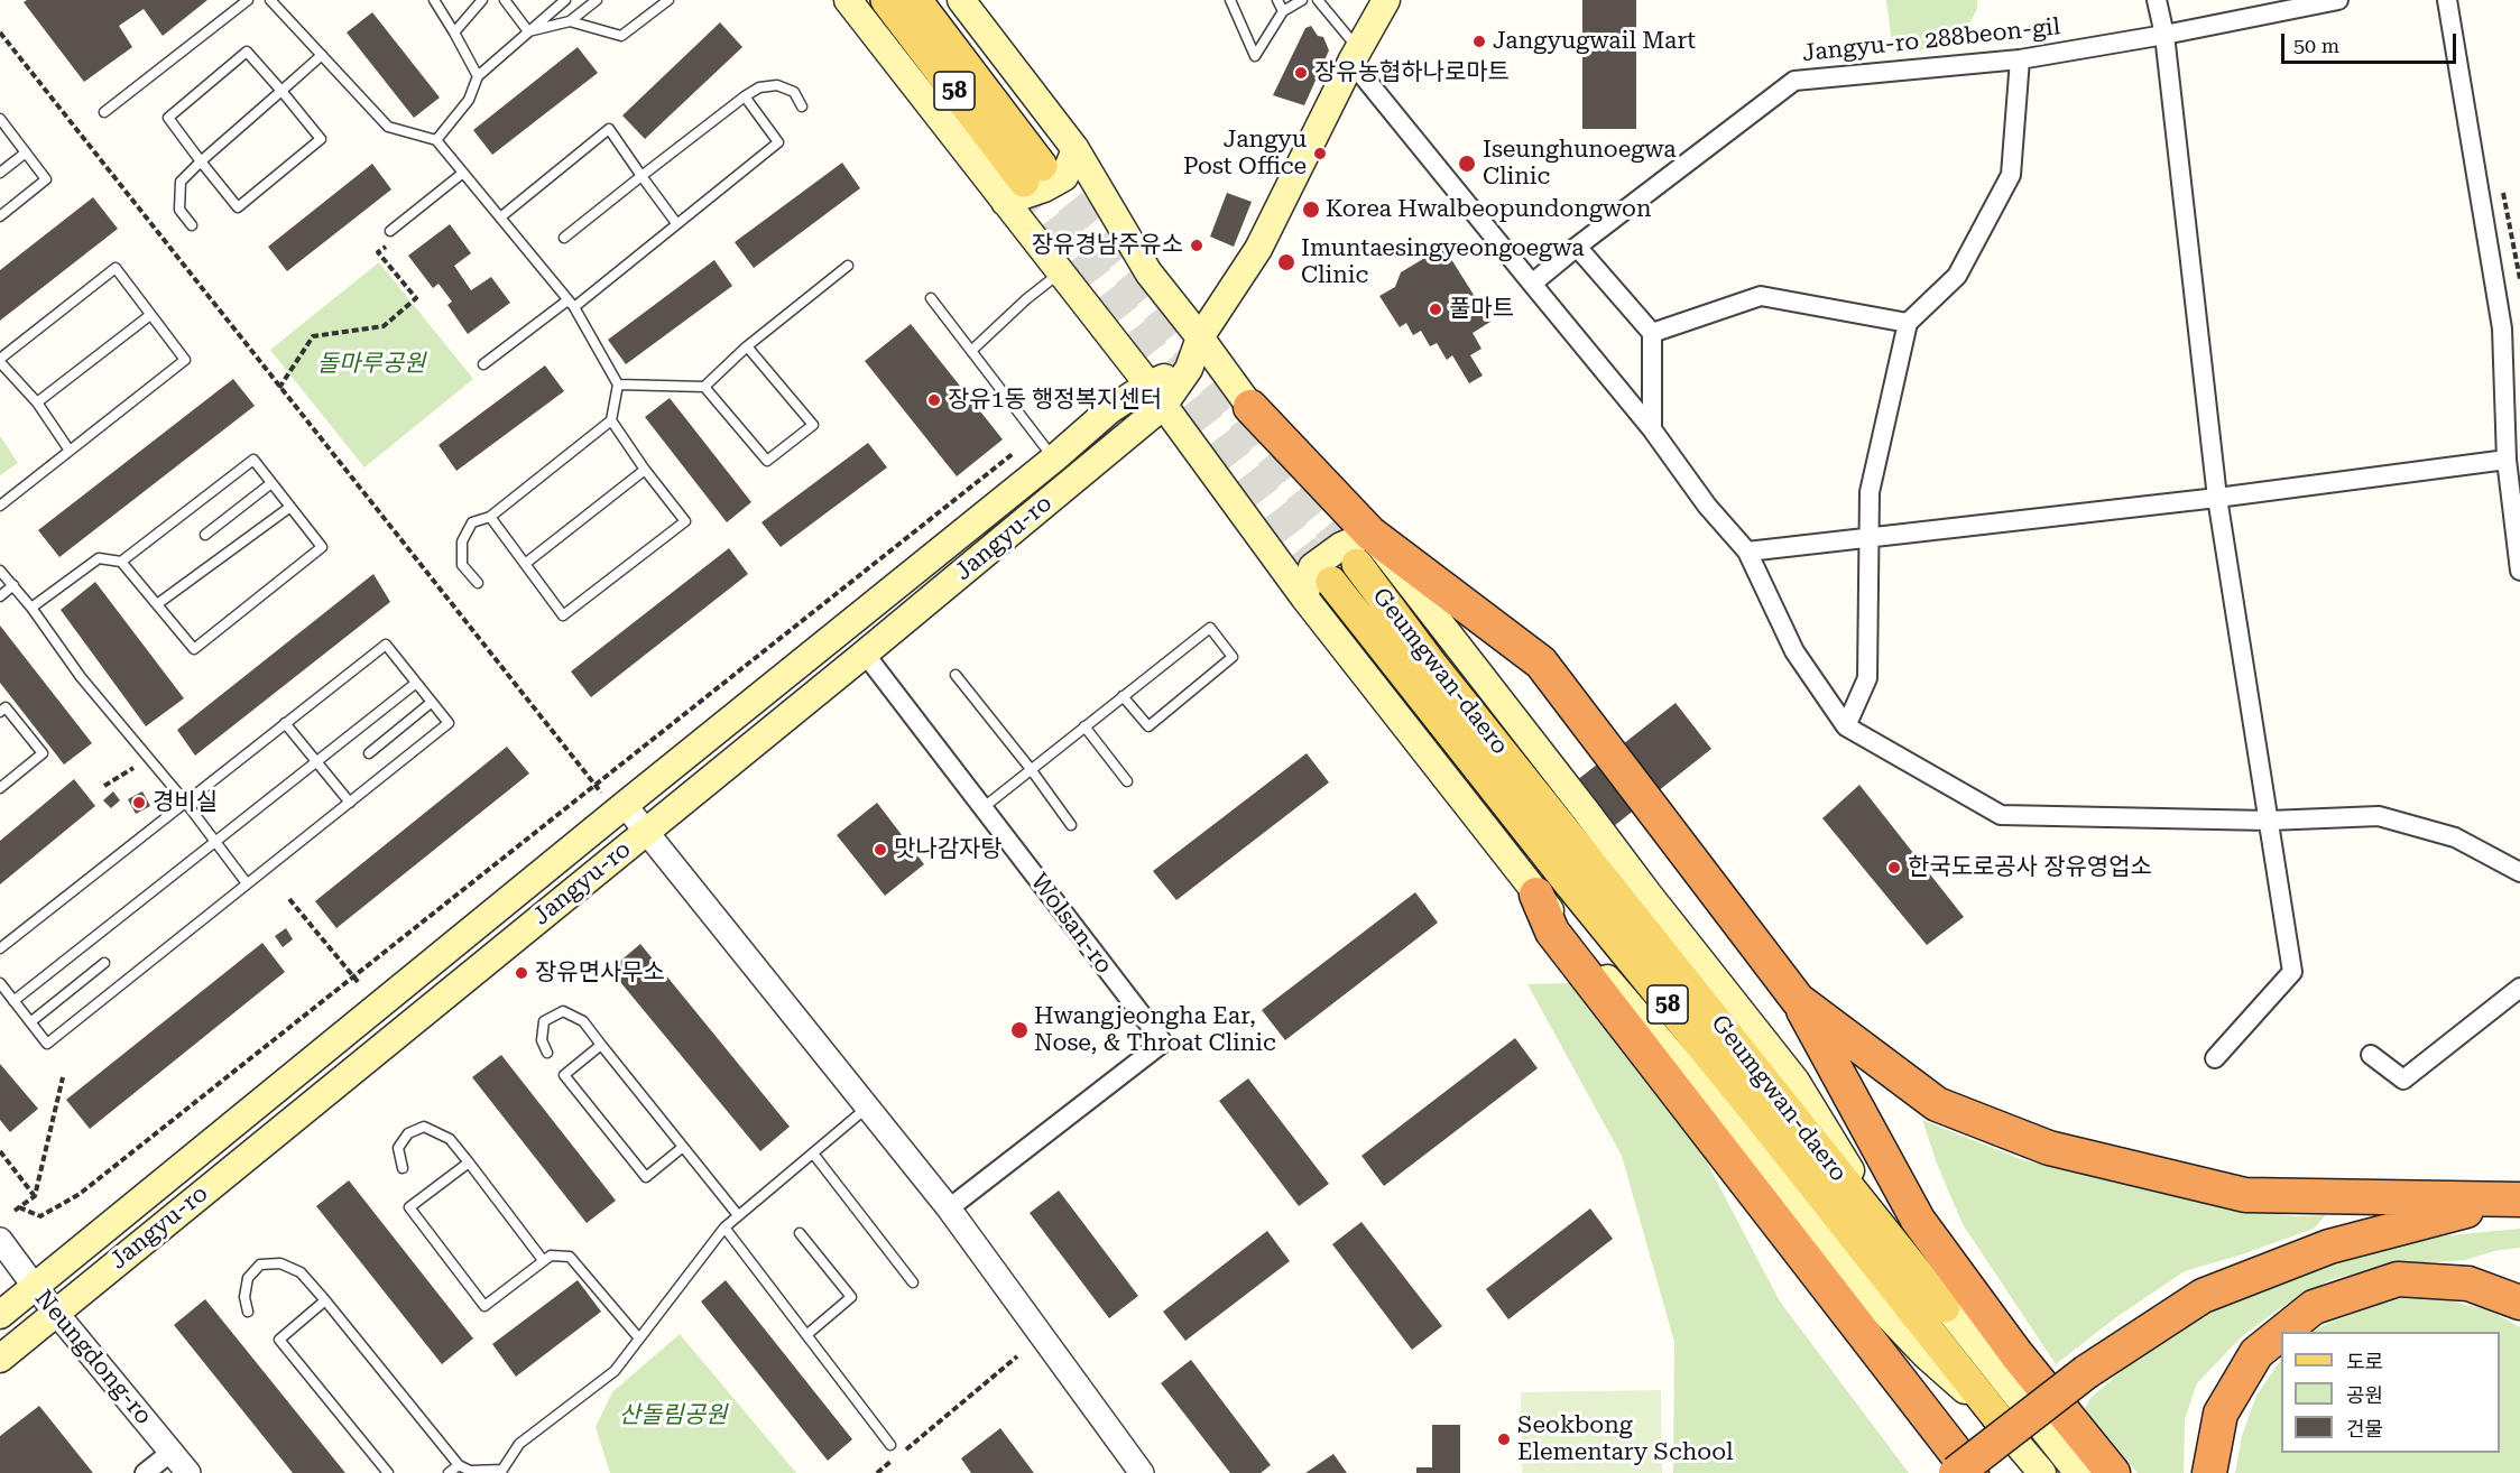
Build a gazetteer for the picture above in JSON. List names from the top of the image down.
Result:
{
  "streets": {
    "main road": ["58", "Jangyu-ro", "Geumgwan-daero"],
    "street": ["Jangyu-ro 288beon-gil", "Wolsan-ro", "Neungdong-ro"]
  },
  "crossings": [
    ["Jangyu-ro", "Wolsan-ro"],
    ["Jangyu-ro", "Neungdong-ro"]
  ],
  "parks": ["돌마루공원", "산돌림공원"],
  "places": [
    "Jangyugwail Mart",
    "장유농협하나로마트",
    "Jangyu Post Office",
    "Iseunghunoegwa Clinic",
    "Korea Hwalbeopundongwon",
    "장유경남주유소",
    "Imuntaesingyeongoegwa Clinic",
    "풀마트",
    "장유1동 행정복지센터",
    "경비실",
    "맛나감자탕",
    "한국도로공사 장유영업소",
    "장유면사무소",
    "Hwangjeongha Ear, Nose, & Throat Clinic",
    "Seokbong Elementary School"
  ],
  "legend": ["도로", "공원", "건물"],
  "scale_bar": "50 m"
}
